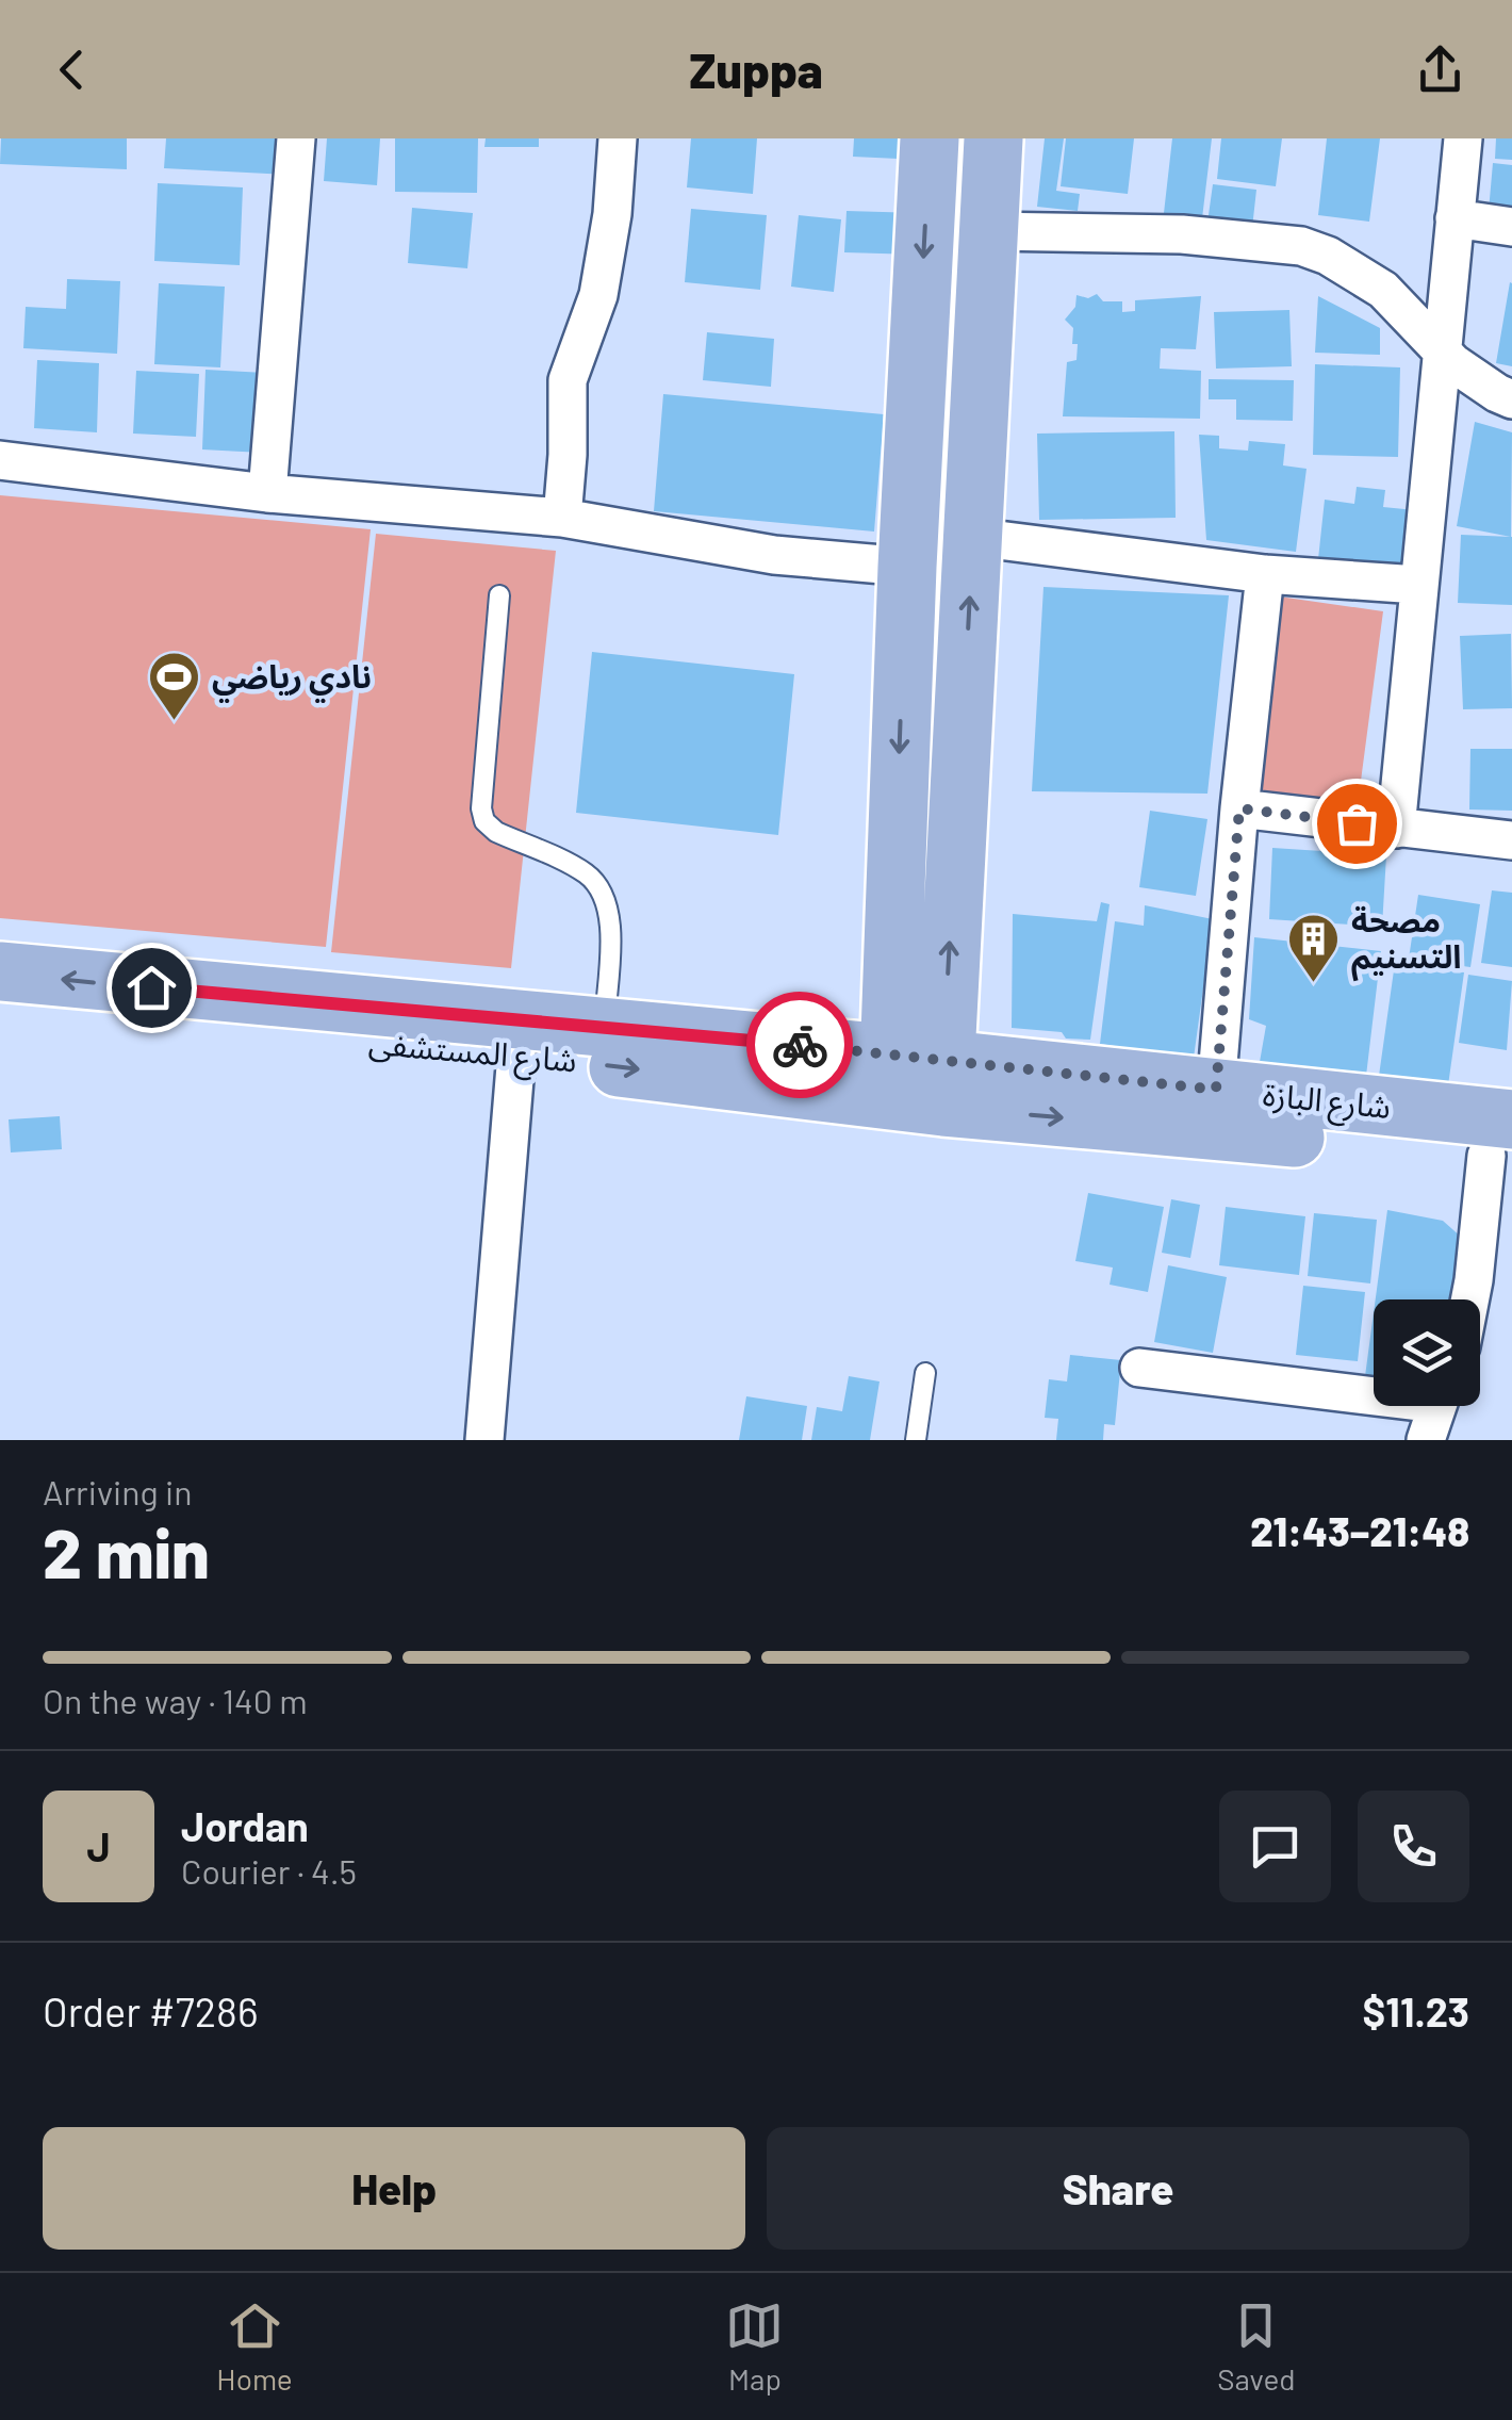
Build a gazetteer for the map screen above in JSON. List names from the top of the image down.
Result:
{
  "streets": {
    "main road": ["شارع المستشفى", "شارع البازة"]
  },
  "crossings": [
    ["شارع المستشفى", "شارع البازة"]
  ],
  "places": {
    "sports": ["نادي رياضي"],
    "building": ["مصحة التسنيم"]
  },
  "page": {
    "header": "Zuppa",
    "heading": ["2 min", "Arriving in", "21:43–21:48"],
    "panel": [
      "Jordan",
      "Courier · 4.5",
      "Order #7286",
      "$11.23"
    ],
    "bar": "On the way · 140 m",
    "round": "J",
    "buttons": ["Help", "Share"],
    "tabs": ["Home", "Map", "Saved"]
  }
}
